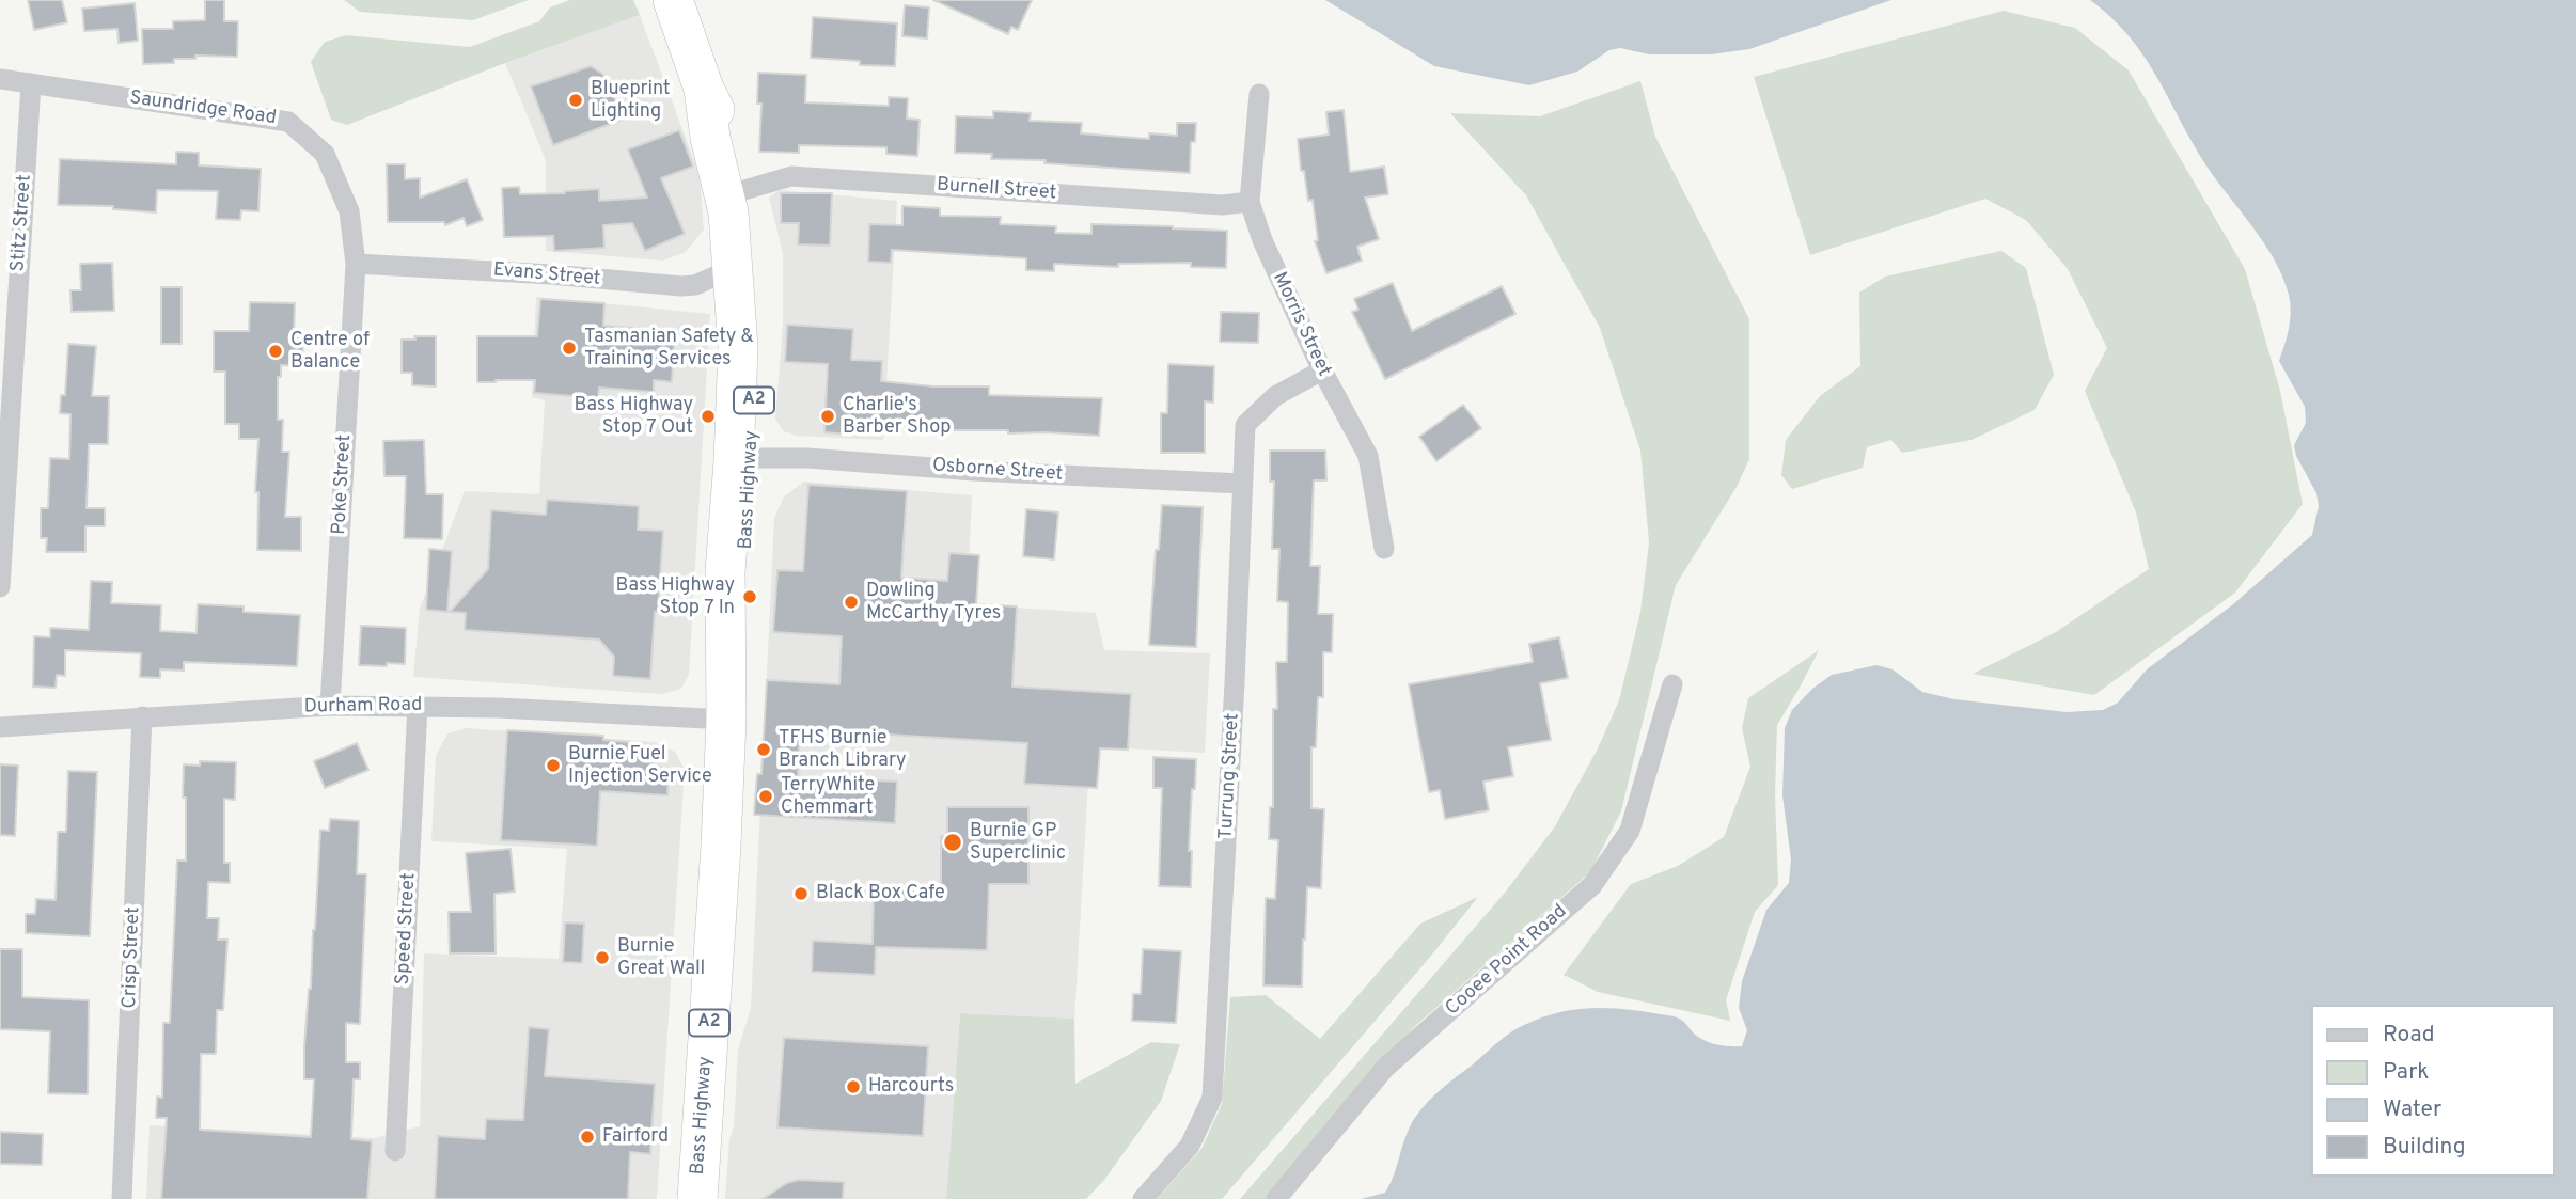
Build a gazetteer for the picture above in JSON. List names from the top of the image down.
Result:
{
  "streets": {
    "highway": ["A2", "Bass Highway"],
    "street": [
      "Saundridge Road",
      "Burnell Street",
      "Stitz Street",
      "Evans Street",
      "Morris Street",
      "Osborne Street",
      "Poke Street",
      "Durham Road",
      "Turrung Street",
      "Speed Street",
      "Crisp Street",
      "Cooee Point Road"
    ]
  },
  "crossings": [
    ["Saundridge Road", "Stitz Street"],
    ["Saundridge Road", "Evans Street"],
    ["Saundridge Road", "Poke Street"],
    ["Burnell Street", "Morris Street"],
    ["Burnell Street", "Bass Highway"],
    ["Evans Street", "Poke Street"],
    ["Evans Street", "Bass Highway"],
    ["Morris Street", "Turrung Street"],
    ["Osborne Street", "Bass Highway"],
    ["Osborne Street", "Turrung Street"],
    ["Poke Street", "Durham Road"],
    ["Bass Highway", "Durham Road"],
    ["Durham Road", "Speed Street"],
    ["Durham Road", "Crisp Street"]
  ],
  "places": [
    "Blueprint Lighting",
    "Tasmanian Safety & Training Services",
    "Centre of Balance",
    "Bass Highway Stop 7 Out",
    "Charlie's Barber Shop",
    "Bass Highway Stop 7 In",
    "Dowling McCarthy Tyres",
    "TFHS Burnie Branch Library",
    "Burnie Fuel Injection Service",
    "TerryWhite Chemmart",
    "Burnie GP Superclinic",
    "Black Box Cafe",
    "Burnie Great Wall",
    "Harcourts",
    "Fairford"
  ],
  "legend": [
    "Road",
    "Park",
    "Water",
    "Building"
  ]
}
